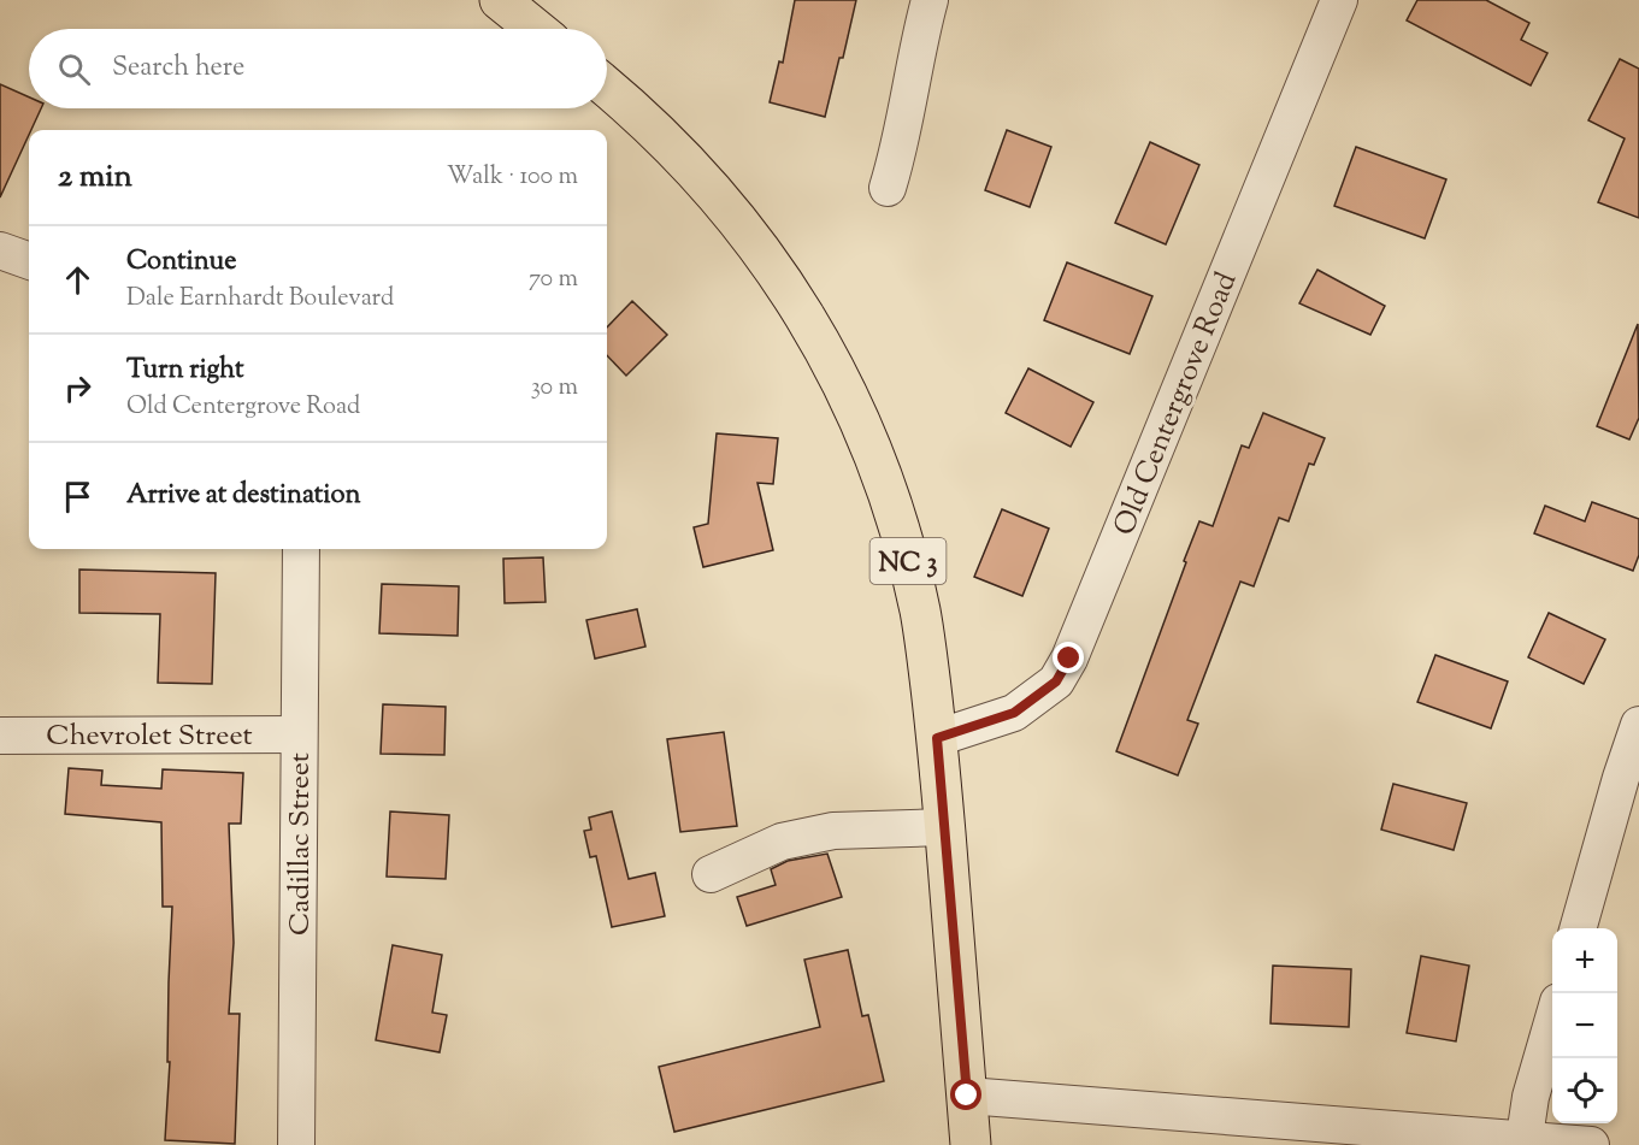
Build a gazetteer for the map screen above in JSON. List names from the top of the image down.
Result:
{
  "streets": {
    "main road": ["NC 3"],
    "street": ["Old Centergrove Road", "Chevrolet Street", "Cadillac Street"]
  },
  "crossings": [
    ["Old Centergrove Road", "NC 3"],
    ["Chevrolet Street", "Cadillac Street"]
  ],
  "page": {
    "search": "Search here",
    "heading": ["2 min", "Walk · 100 m"],
    "list": [
      ["Continue", "Dale Earnhardt Boulevard", "70 m"],
      ["Turn right", "Old Centergrove Road", "30 m"],
      "Arrive at destination"
    ],
    "map_buttons": ["+", "−"]
  }
}
